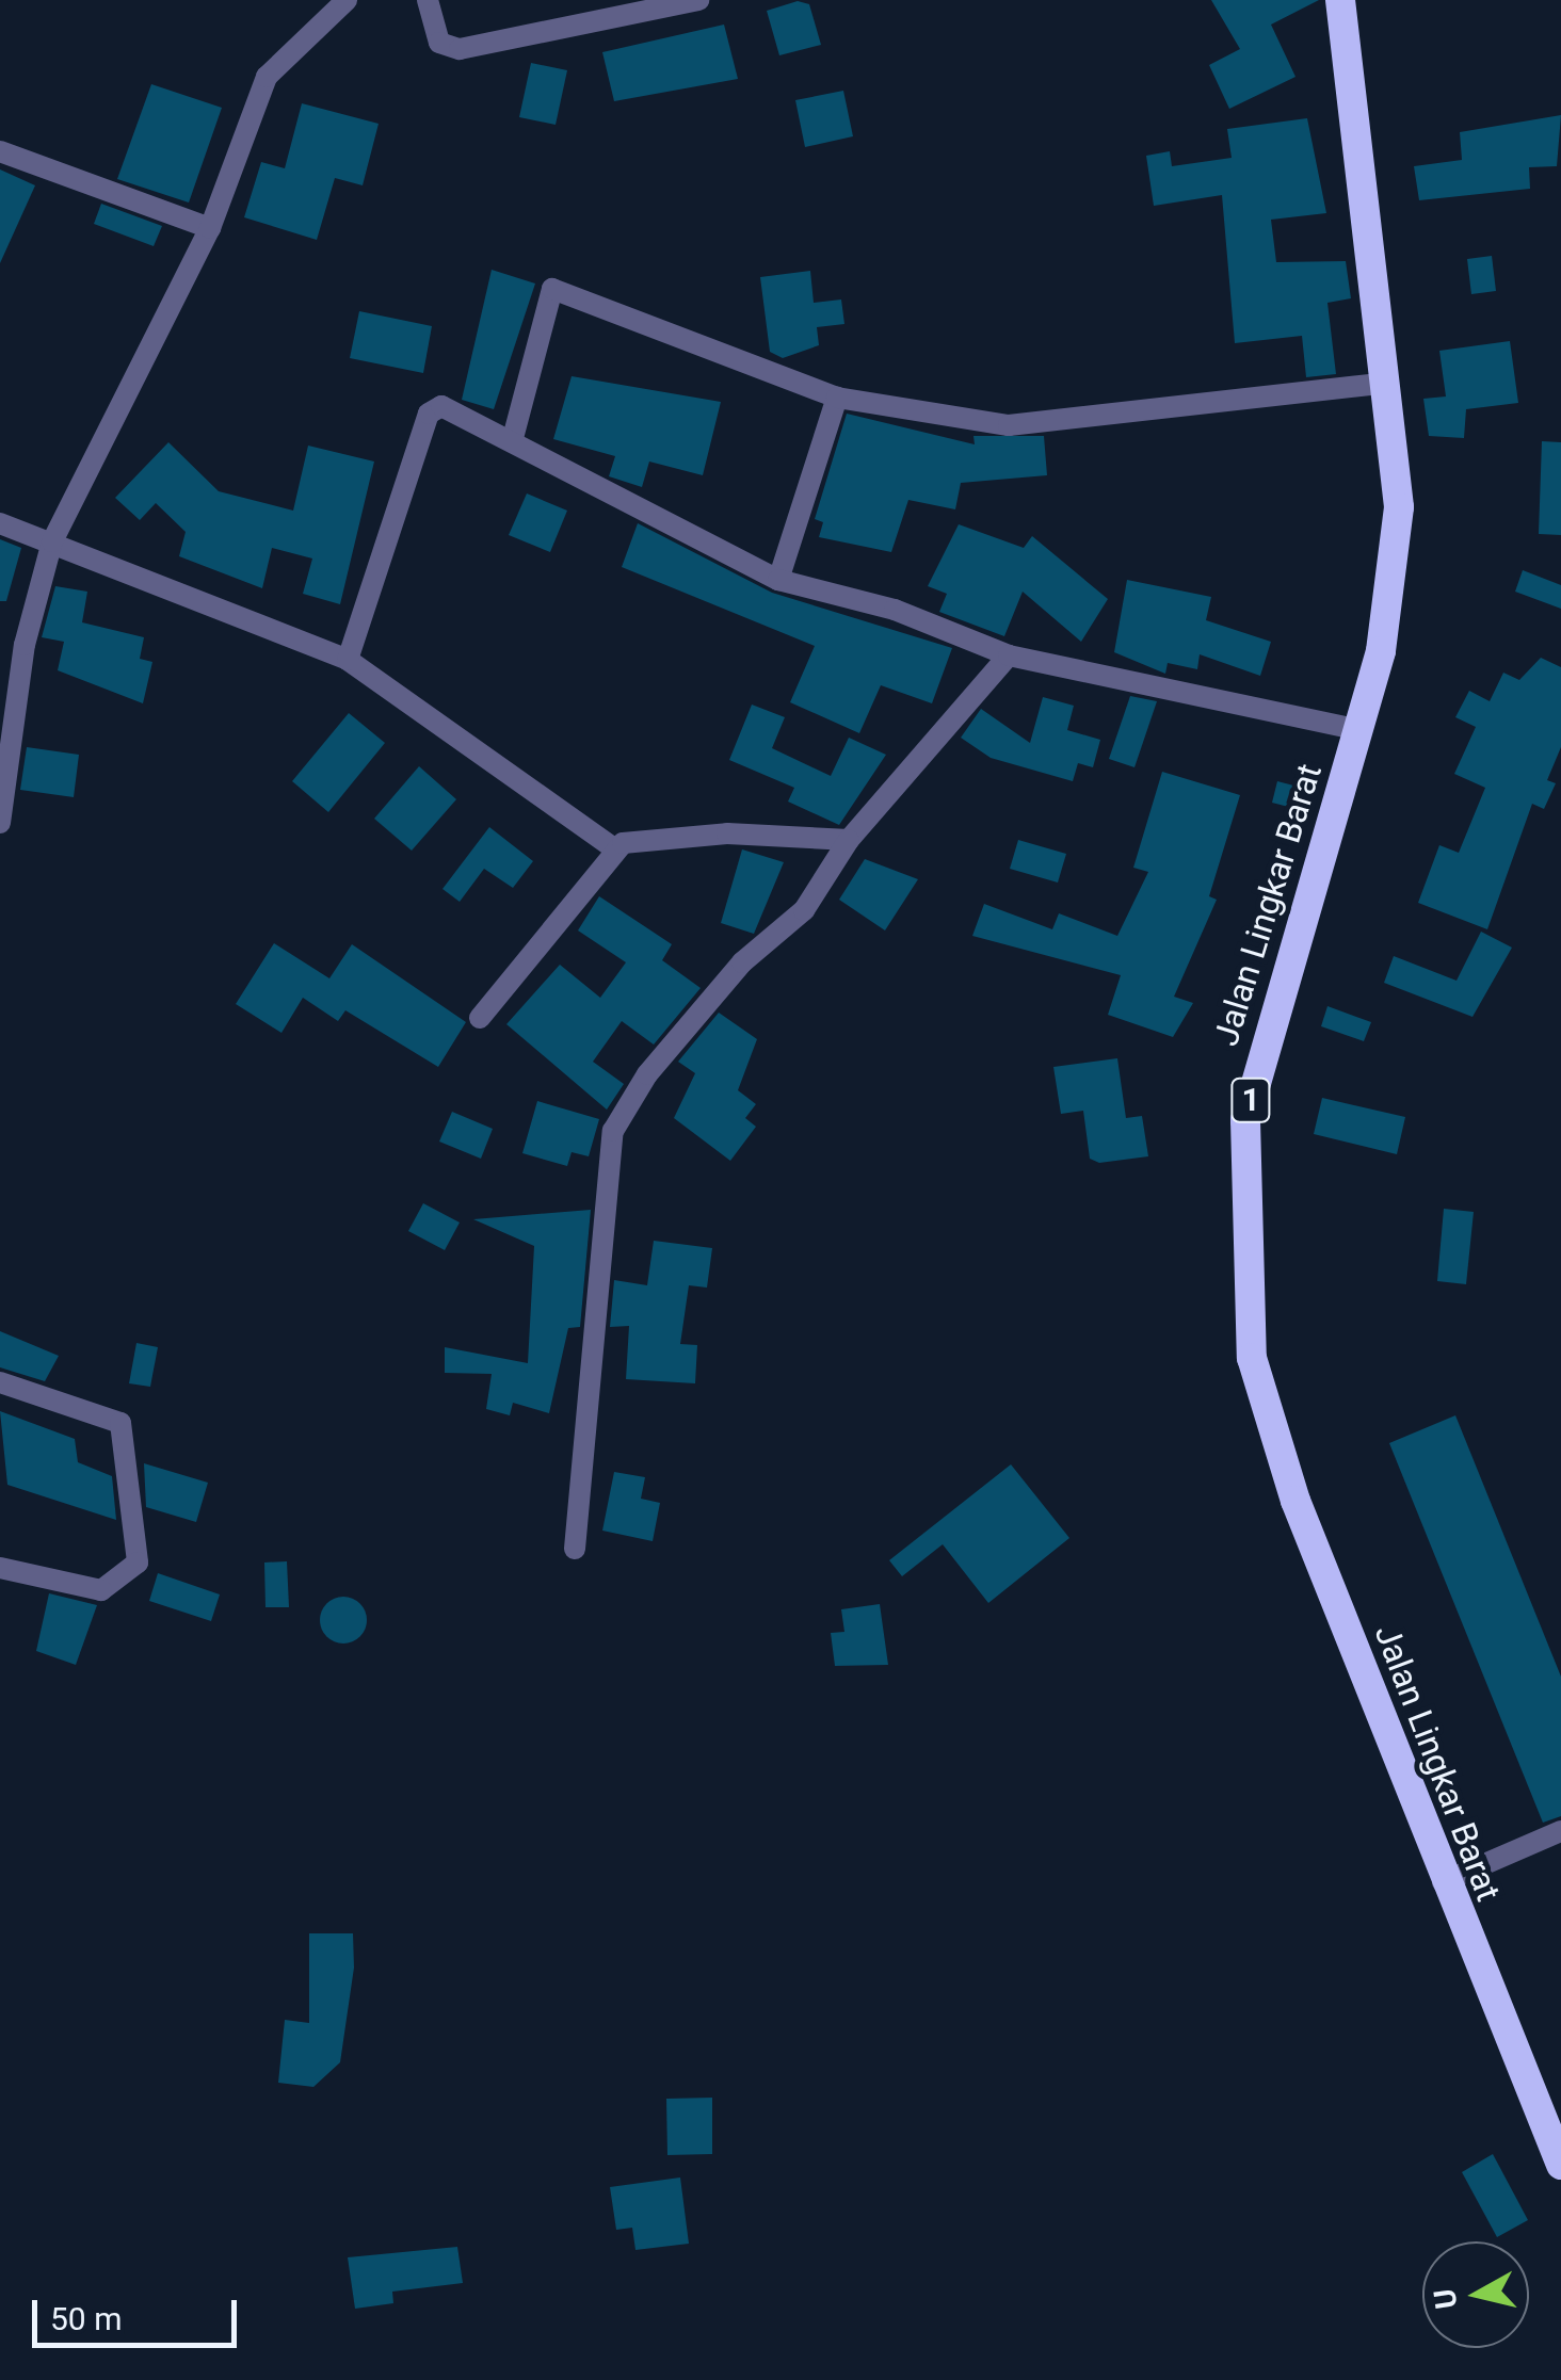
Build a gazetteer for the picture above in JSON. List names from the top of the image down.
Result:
{
  "streets": {
    "highway": ["Jalan Lingkar Barat", "1"]
  },
  "scale_bar": "50 m",
  "north": "left"
}
